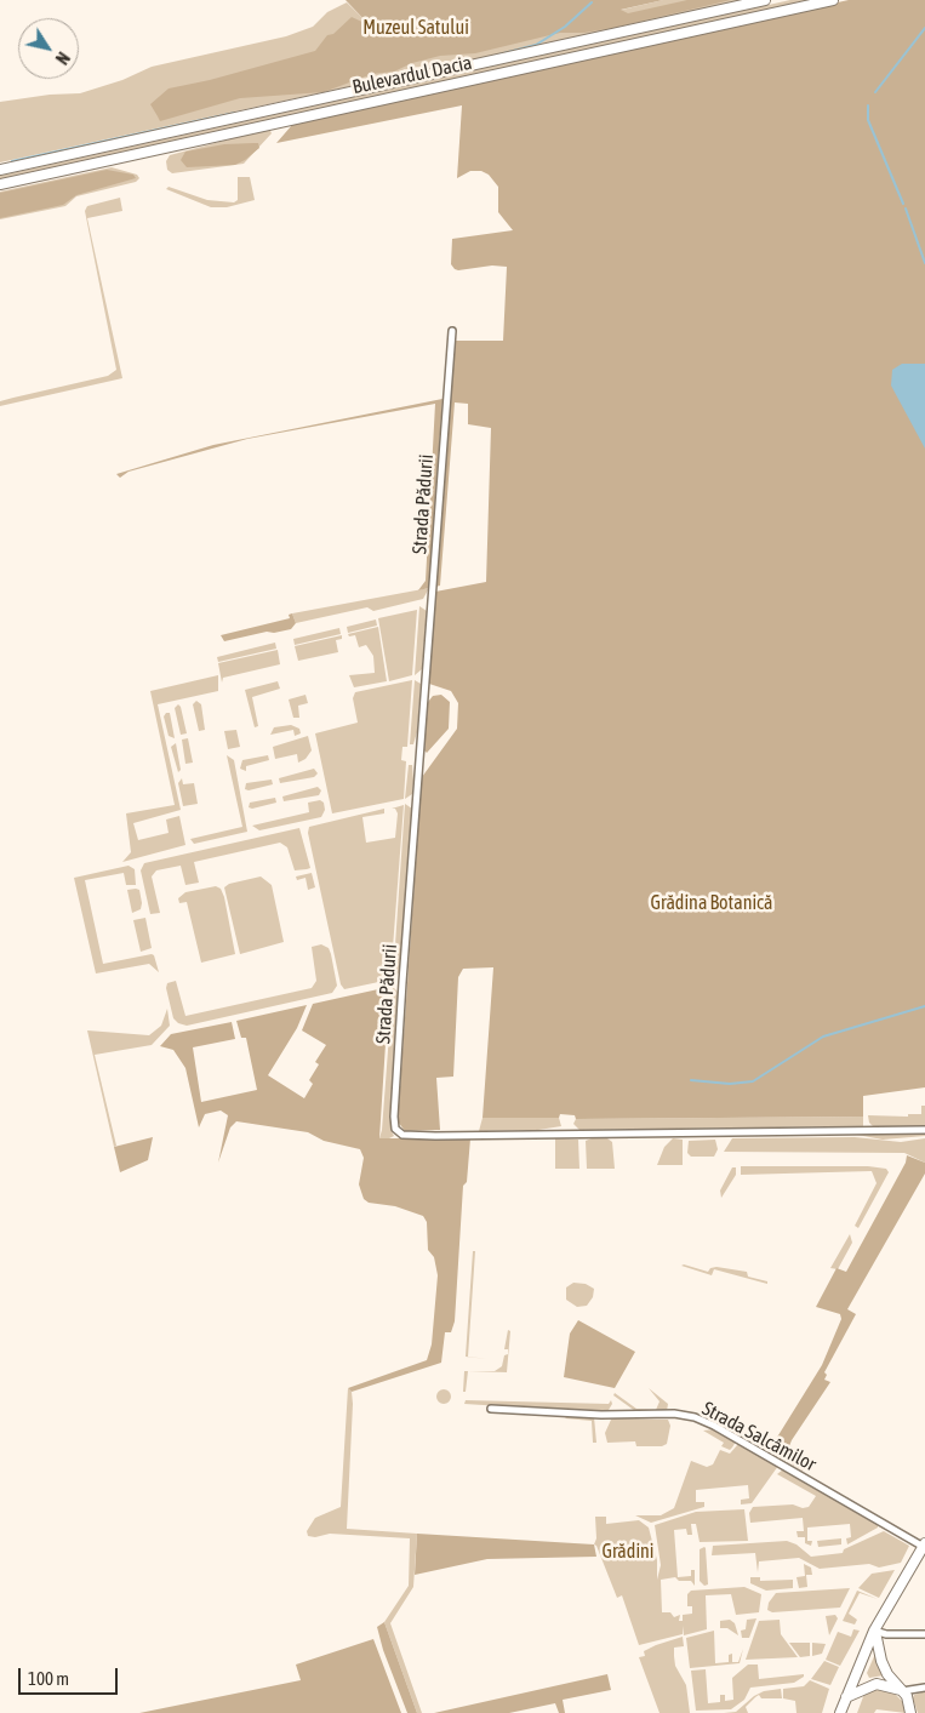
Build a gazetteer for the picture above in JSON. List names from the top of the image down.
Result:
{
  "streets": {
    "main road": ["Bulevardul Dacia"],
    "street": ["Strada Pădurii", "Strada Salcâmilor"]
  },
  "parks": ["Muzeul Satului", "Grădina Botanică", "Grădini"],
  "scale_bar": "100 m",
  "north": "bottom right"
}
